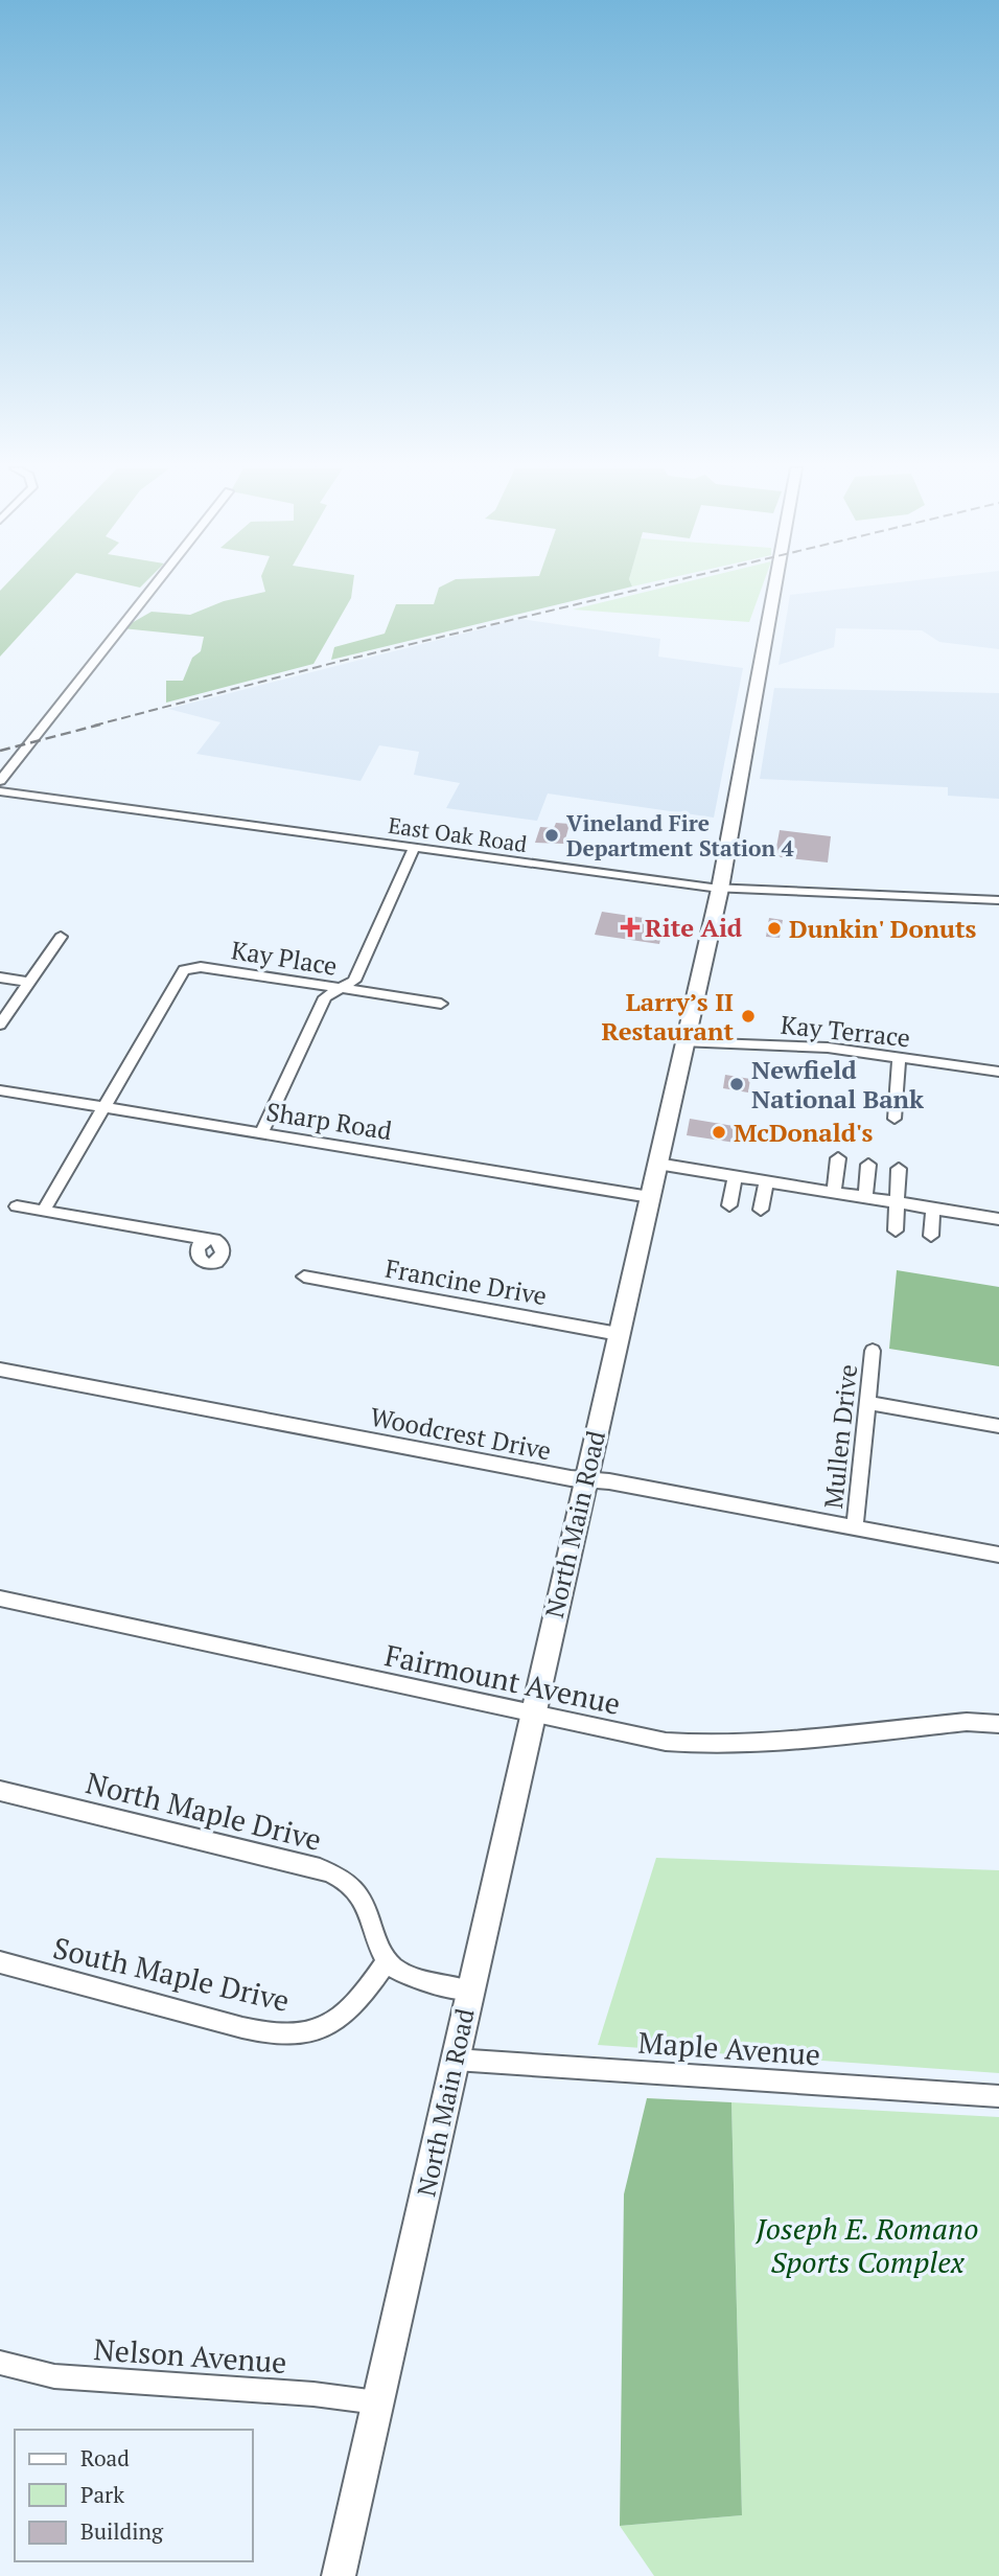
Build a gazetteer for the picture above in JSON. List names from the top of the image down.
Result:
{
  "streets": {
    "main road": ["North Main Road"],
    "street": [
      "East Oak Road",
      "Kay Place",
      "Kay Terrace",
      "Sharp Road",
      "Francine Drive",
      "Woodcrest Drive",
      "Mullen Drive",
      "Fairmount Avenue",
      "North Maple Drive",
      "South Maple Drive",
      "Maple Avenue",
      "Nelson Avenue"
    ]
  },
  "crossings": [
    ["East Oak Road", "North Main Road"],
    ["Kay Place", "Sharp Road"],
    ["Kay Terrace", "North Main Road"],
    ["Sharp Road", "North Main Road"],
    ["Francine Drive", "North Main Road"],
    ["Woodcrest Drive", "Mullen Drive"],
    ["Woodcrest Drive", "North Main Road"],
    ["North Main Road", "Fairmount Avenue"],
    ["North Main Road", "Maple Avenue"],
    ["North Main Road", "Nelson Avenue"],
    ["North Maple Drive", "South Maple Drive"]
  ],
  "parks": ["Joseph E. Romano Sports Complex"],
  "places": {
    "other": [
      "Vineland Fire Department Station 4",
      "Dunkin' Donuts",
      "Larry’s II Restaurant",
      "Newfield National Bank",
      "McDonald's"
    ],
    "health": ["Rite Aid"]
  },
  "legend": ["Road", "Park", "Building"]
}
